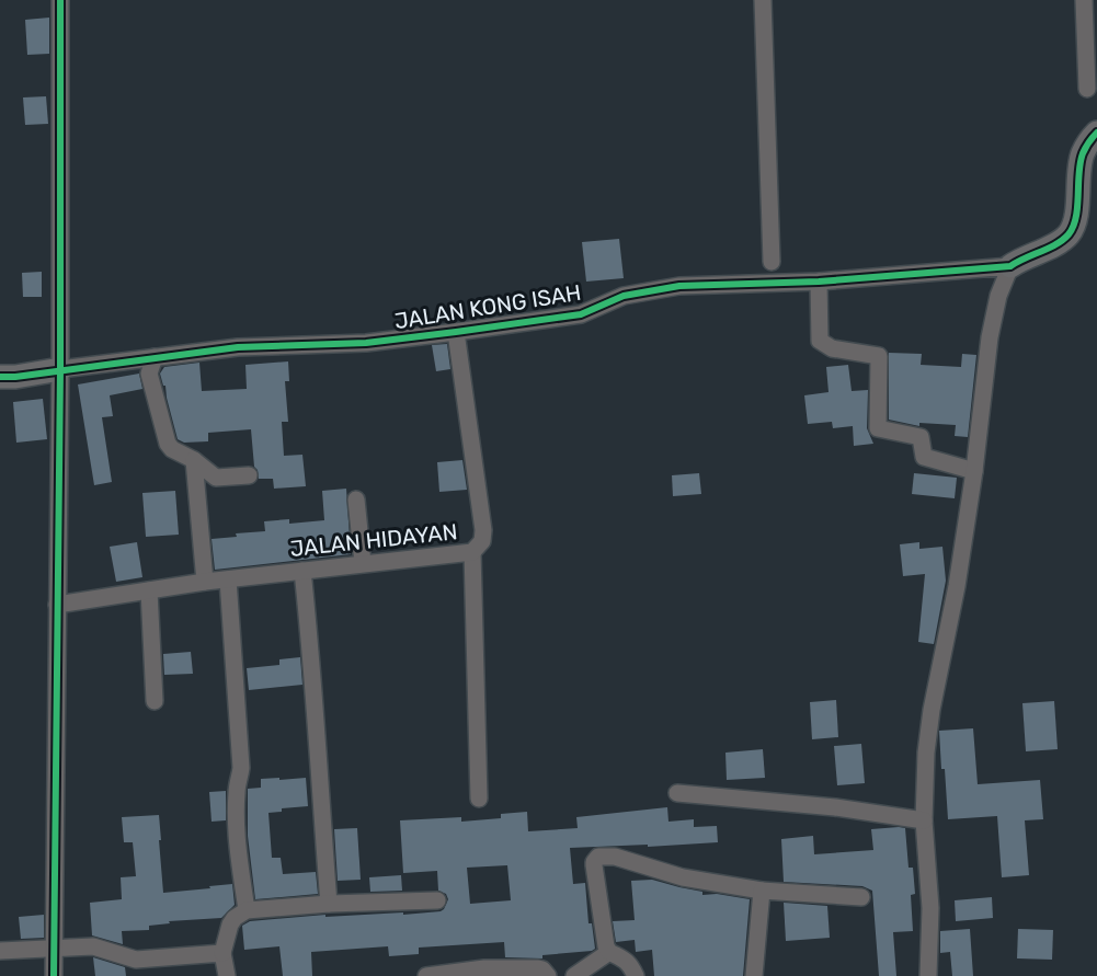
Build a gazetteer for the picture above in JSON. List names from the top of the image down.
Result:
{
  "streets": {
    "street": ["JALAN KONG ISAH", "JALAN HIDAYAN"]
  },
  "crossings": [
    ["JALAN KONG ISAH", "JALAN HIDAYAN"]
  ]
}
